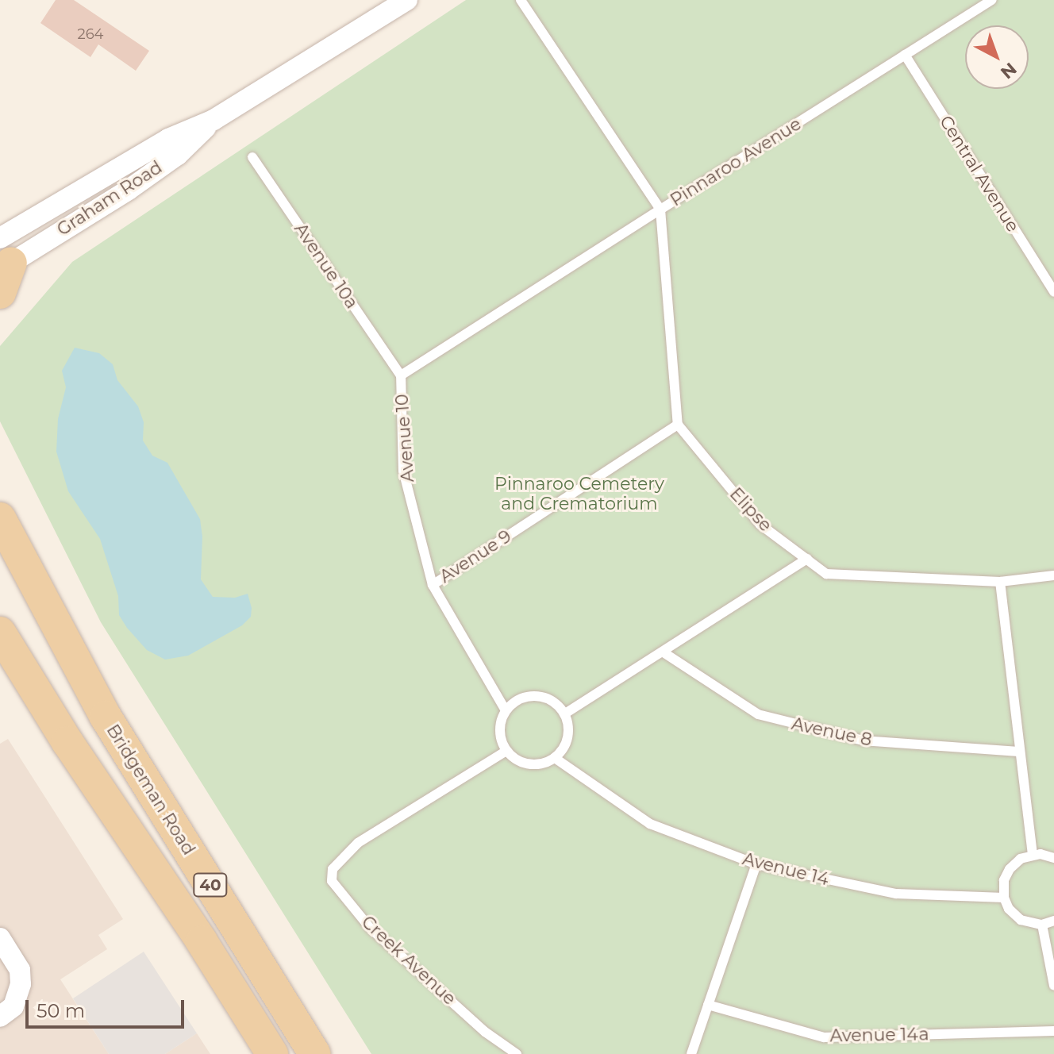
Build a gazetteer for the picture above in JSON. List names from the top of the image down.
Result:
{
  "streets": {
    "main road": ["Bridgeman Road", "40"],
    "street": ["Graham Road"],
    "lane": [
      "Pinnaroo Avenue",
      "Central Avenue",
      "Avenue 10a",
      "Avenue 10",
      "Elipse",
      "Avenue 9",
      "Avenue 8",
      "Avenue 14",
      "Creek Avenue",
      "Avenue 14a"
    ]
  },
  "crossings": [
    ["Pinnaroo Avenue", "Central Avenue"],
    ["Pinnaroo Avenue", "Avenue 10"],
    ["Avenue 10a", "Avenue 10"],
    ["Avenue 10", "Avenue 9"],
    ["Avenue 10", "Avenue 14"],
    ["Avenue 10", "Creek Avenue"],
    ["Elipse", "Avenue 9"],
    ["Avenue 14", "Creek Avenue"]
  ],
  "parks": ["Pinnaroo Cemetery and Crematorium"],
  "house_numbers": ["264"],
  "scale_bar": "50 m",
  "north": "bottom right"
}
